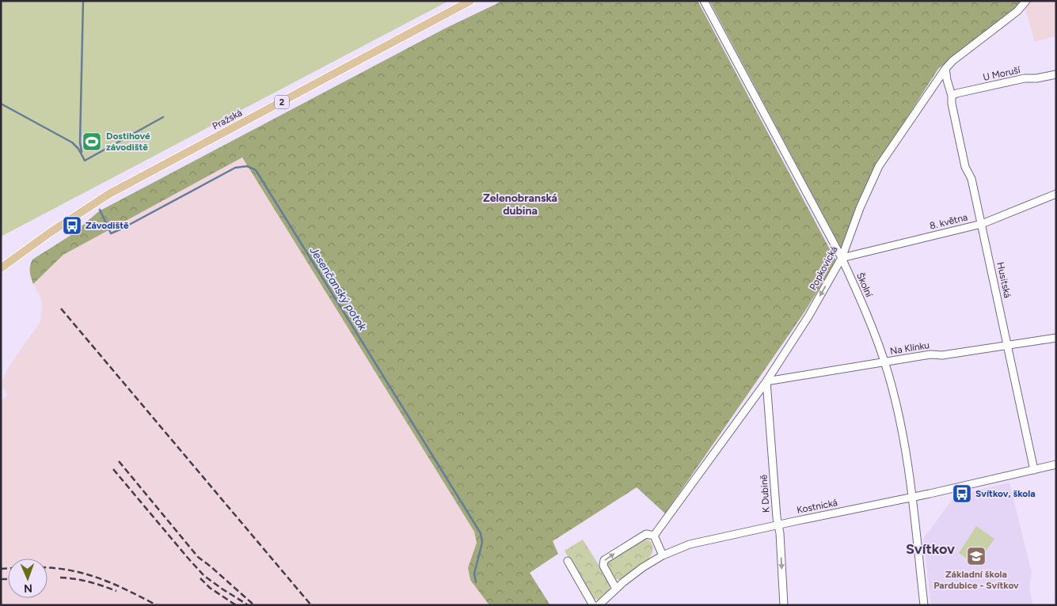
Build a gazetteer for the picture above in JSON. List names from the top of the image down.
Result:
{
  "streets": {
    "main road": ["2", "Pražská"],
    "street": [
      "U Moruší",
      "8. května",
      "Popkovická",
      "Husitská",
      "Školní",
      "Na Klínku",
      "K Dubině",
      "Kostnická"
    ]
  },
  "crossings": [
    ["U Moruší", "Husitská"],
    ["8. května", "Popkovická"],
    ["8. května", "Husitská"],
    ["8. května", "Školní"],
    ["Popkovická", "Husitská"],
    ["Popkovická", "Školní"],
    ["Popkovická", "Na Klínku"],
    ["Popkovická", "K Dubině"],
    ["Husitská", "Na Klínku"],
    ["Husitská", "Kostnická"],
    ["Školní", "Na Klínku"],
    ["Školní", "Kostnická"],
    ["Na Klínku", "K Dubině"],
    ["K Dubině", "Kostnická"]
  ],
  "one_way": ["K Dubině"],
  "districts": ["Zelenobranská dubina", "Svítkov"],
  "water": ["Jesenčanský potok"],
  "places": {
    "sports": ["Dostihové závodiště"],
    "bus stop": ["Závodiště", "Svítkov, škola"],
    "school or university": ["Základní škola Pardubice - Svítkov"]
  },
  "north": "bottom"
}
